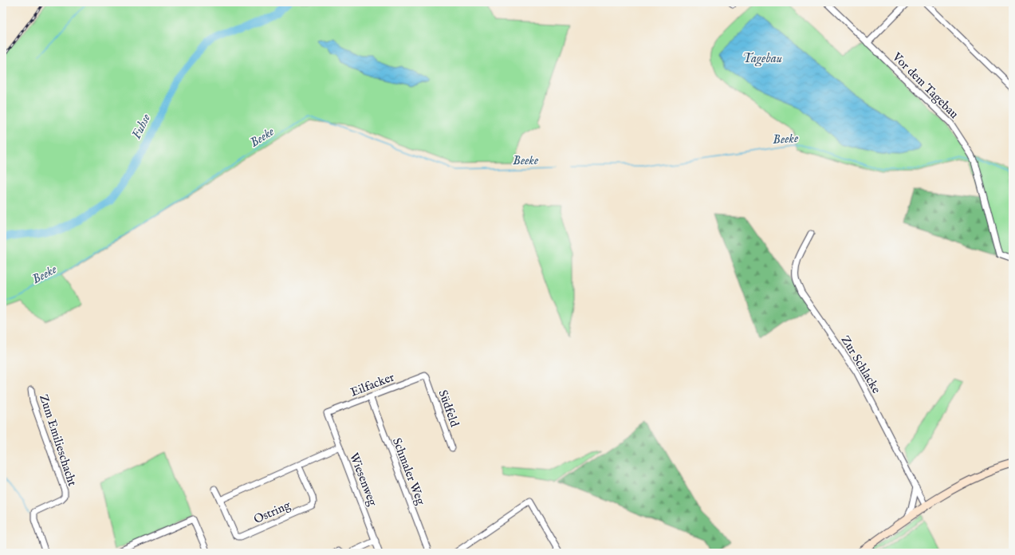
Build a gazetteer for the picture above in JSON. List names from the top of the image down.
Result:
{
  "streets": {
    "street": [
      "Vor dem Tagebau",
      "Zur Schlacke",
      "Eilfacker",
      "Südfeld",
      "Zum Emilieschacht",
      "Schmaler Weg",
      "Wiesenweg",
      "Ostring"
    ]
  },
  "crossings": [
    ["Eilfacker", "Südfeld"],
    ["Eilfacker", "Schmaler Weg"],
    ["Eilfacker", "Wiesenweg"]
  ],
  "water": ["Tagebau", "Fuhse", "Beeke"]
}
